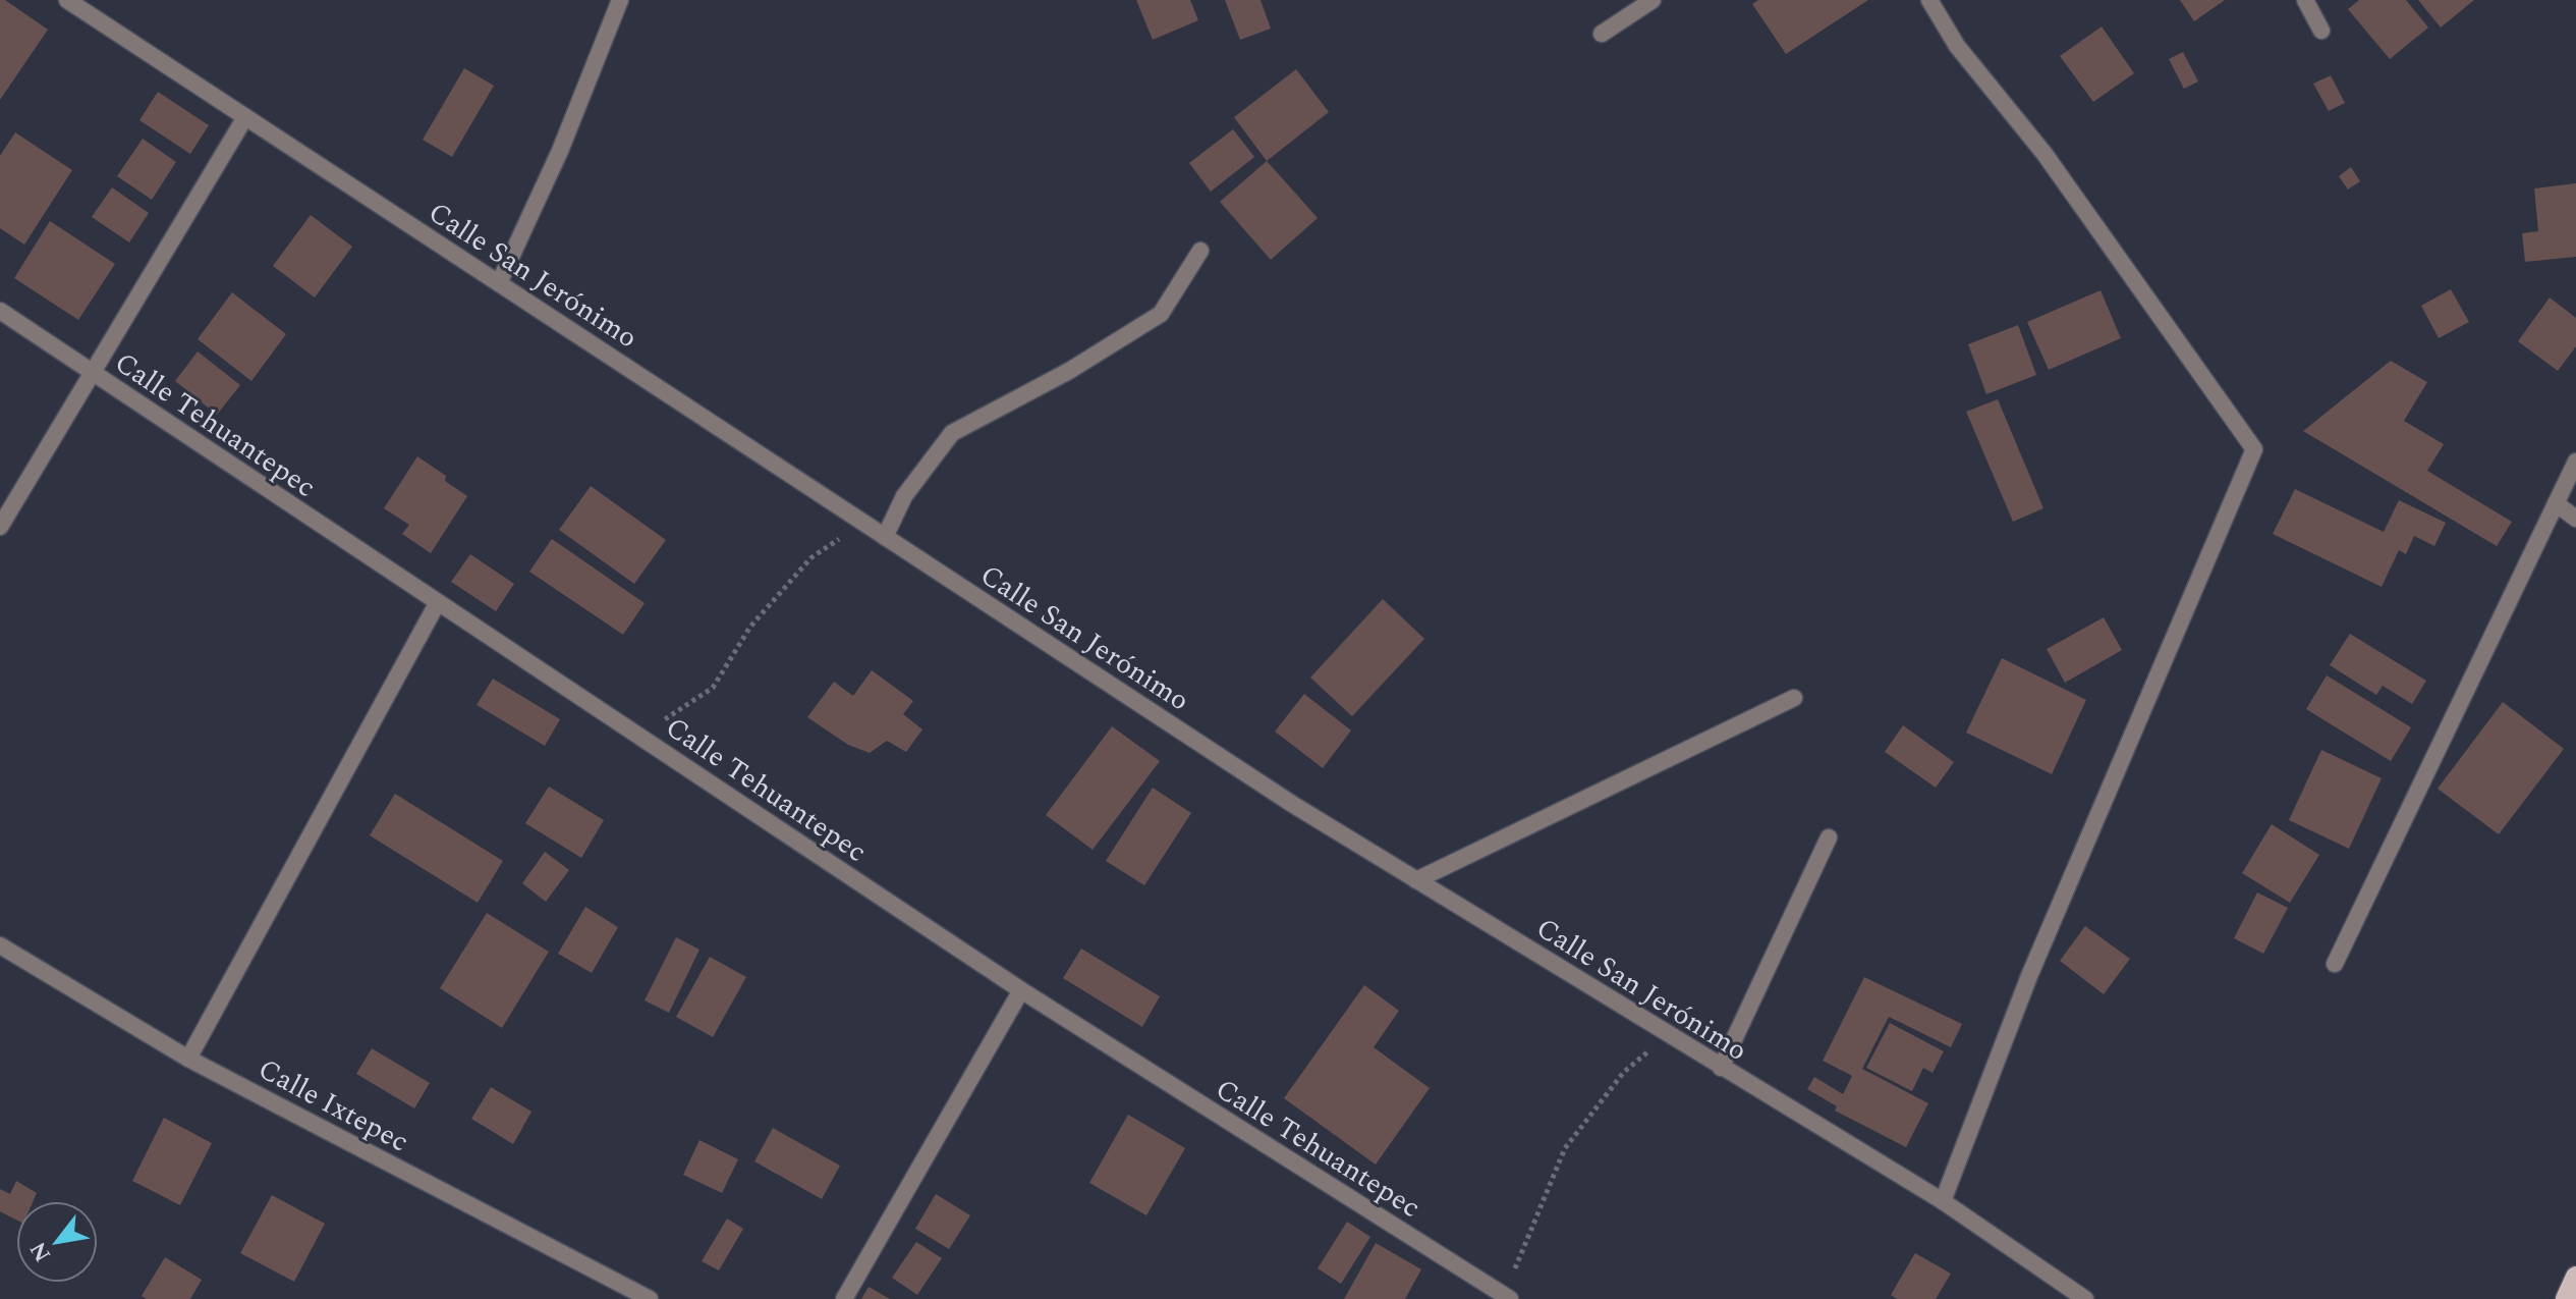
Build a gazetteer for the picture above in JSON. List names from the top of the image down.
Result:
{
  "streets": {
    "street": ["Calle San Jerónimo", "Calle Tehuantepec", "Calle Ixtepec"]
  },
  "north": "bottom left"
}
